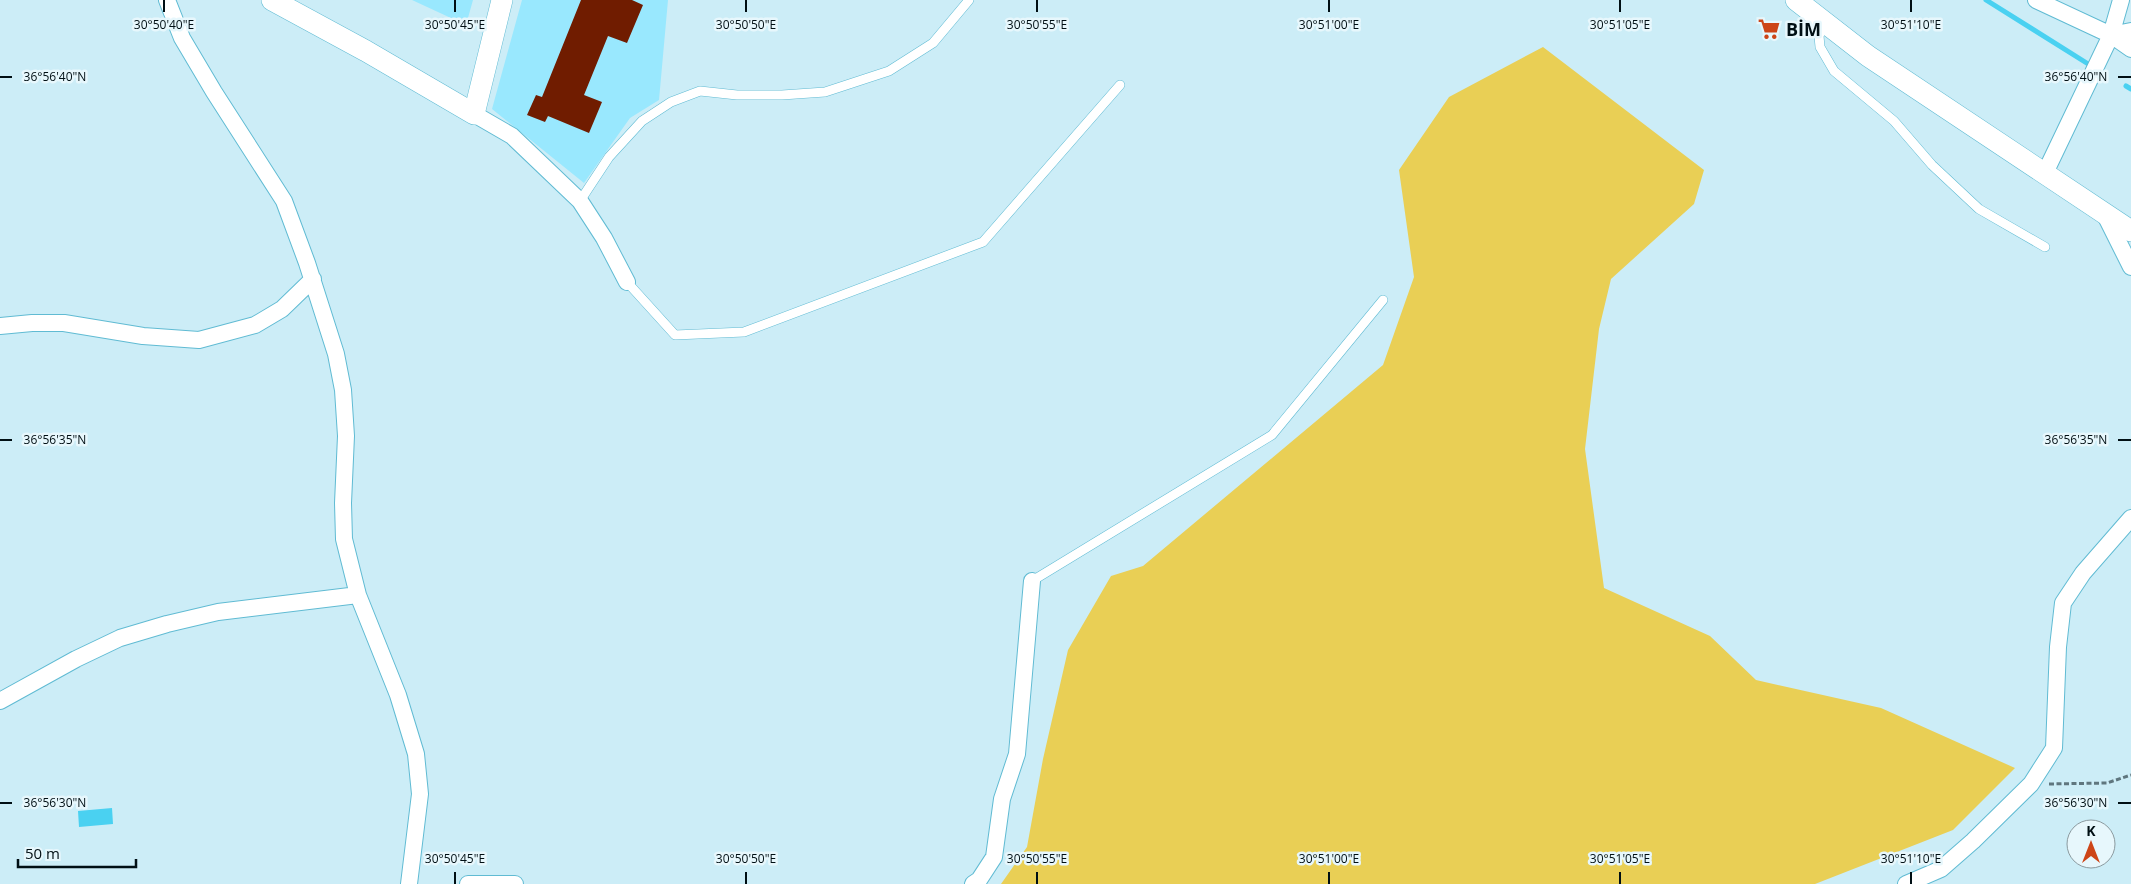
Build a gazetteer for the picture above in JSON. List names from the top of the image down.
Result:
{
  "places": {
    "supermarket": ["BİM"]
  },
  "scale_bar": "50 m",
  "north": "top",
  "coordinates": [
    "30°50'40\"E",
    "30°50'45\"E",
    "30°50'50\"E",
    "30°50'55\"E",
    "30°51'00\"E",
    "30°51'05\"E",
    "30°51'10\"E",
    "36°56'40\"N",
    "36°56'35\"N",
    "36°56'30\"N"
  ]
}
